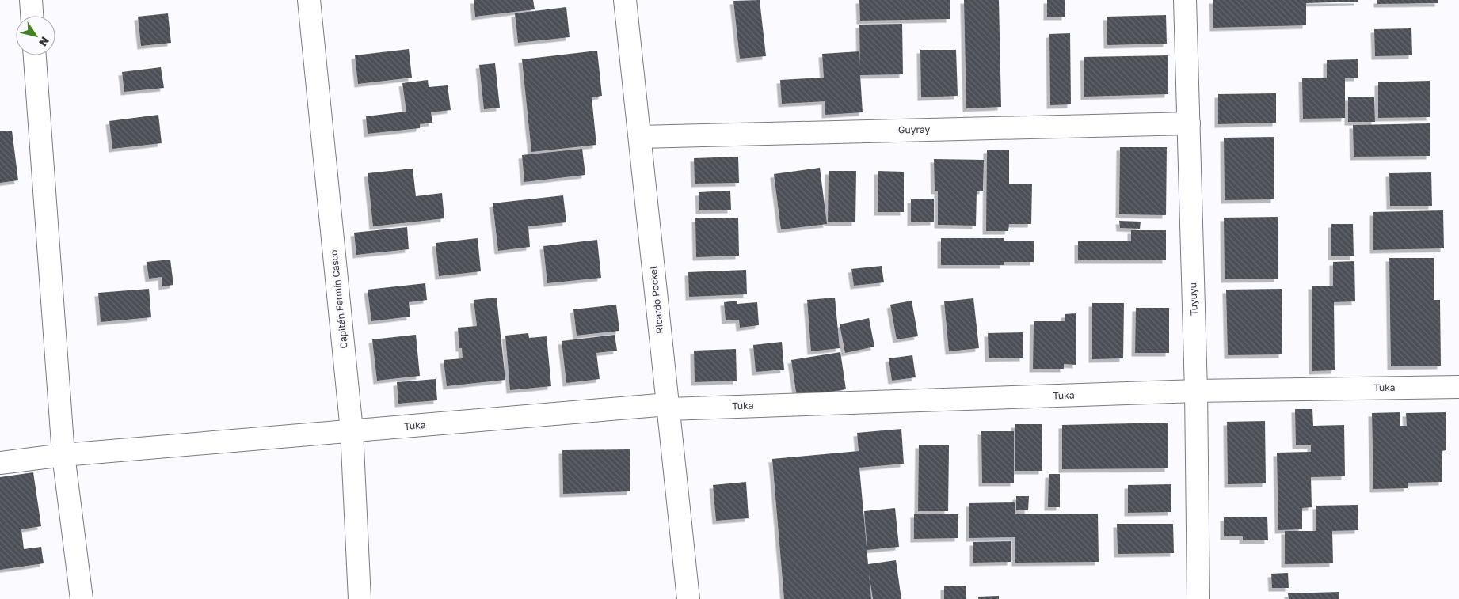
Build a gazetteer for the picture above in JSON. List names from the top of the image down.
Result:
{
  "streets": {
    "street": [
      "Guyray",
      "Capitán Fermín Casco",
      "Tuyuyu",
      "Ricardo Pockel",
      "Tuka"
    ]
  },
  "crossings": [
    ["Guyray", "Tuyuyu"],
    ["Guyray", "Ricardo Pockel"],
    ["Capitán Fermín Casco", "Tuka"],
    ["Tuyuyu", "Tuka"],
    ["Ricardo Pockel", "Tuka"]
  ],
  "north": "bottom right"
}
